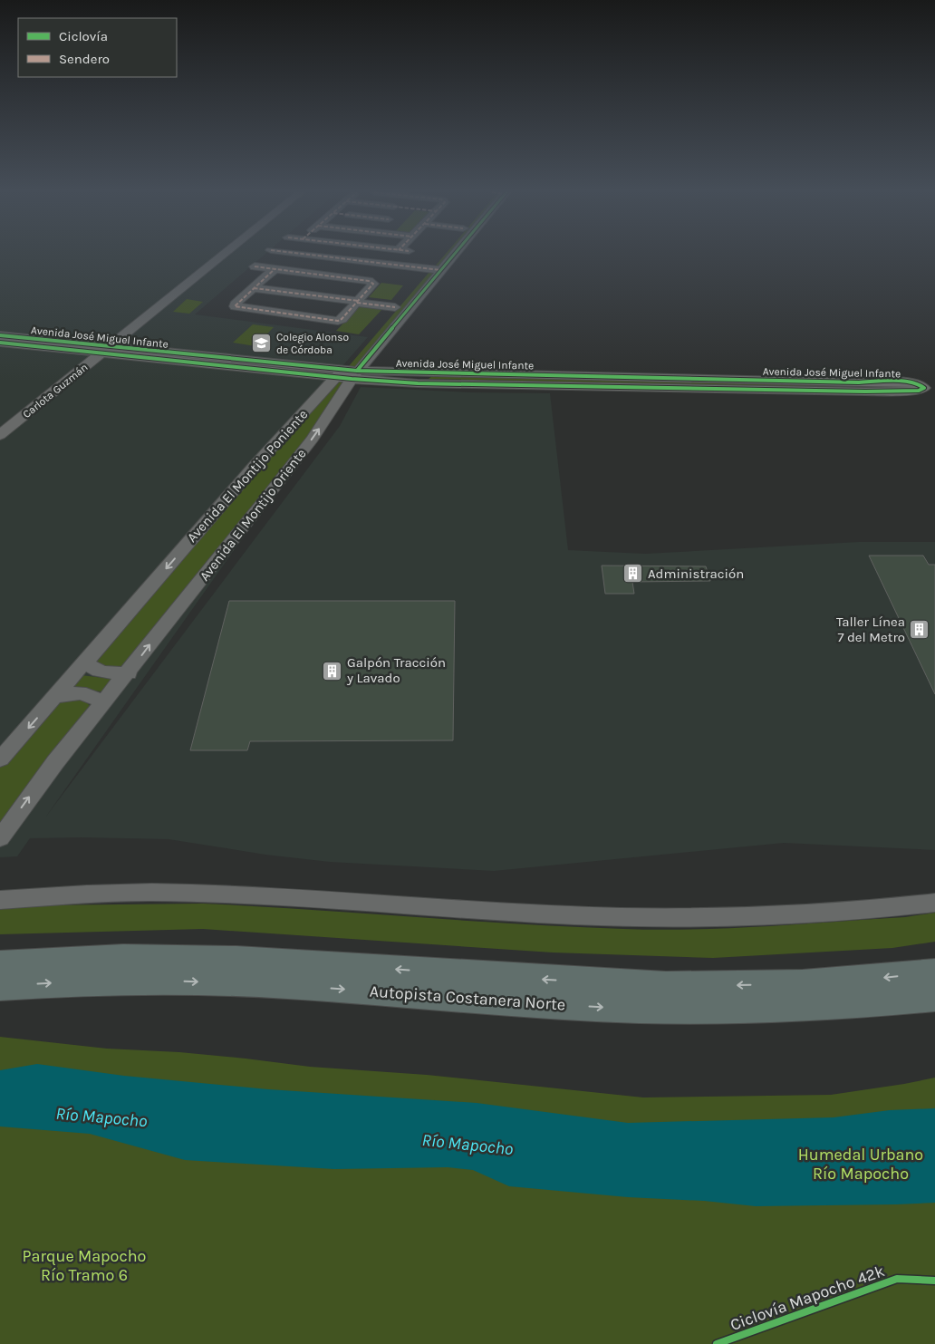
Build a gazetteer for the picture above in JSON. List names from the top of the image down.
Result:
{
  "streets": {
    "highway": ["Autopista Costanera Norte"],
    "street": [
      "Avenida José Miguel Infante",
      "Carlota Guzmán",
      "Avenida El Montijo Poniente",
      "Avenida El Montijo Oriente"
    ],
    "cycle path": ["Ciclovía Mapocho 42k"]
  },
  "crossings": [
    ["Avenida José Miguel Infante", "Carlota Guzmán"],
    ["Avenida José Miguel Infante", "Avenida El Montijo Poniente"],
    ["Avenida José Miguel Infante", "Avenida El Montijo Oriente"],
    ["Avenida El Montijo Poniente", "Avenida El Montijo Oriente"]
  ],
  "one_way": ["Avenida El Montijo Poniente", "Avenida El Montijo Oriente"],
  "water": ["Río Mapocho"],
  "parks": ["Humedal Urbano Río Mapocho", "Parque Mapocho Río Tramo 6"],
  "places": {
    "school or university": ["Colegio Alonso de Córdoba"],
    "building": ["Administración", "Taller Línea 7 del Metro", "Galpón Tracción y Lavado"]
  },
  "legend": ["Ciclovía", "Sendero"]
}
